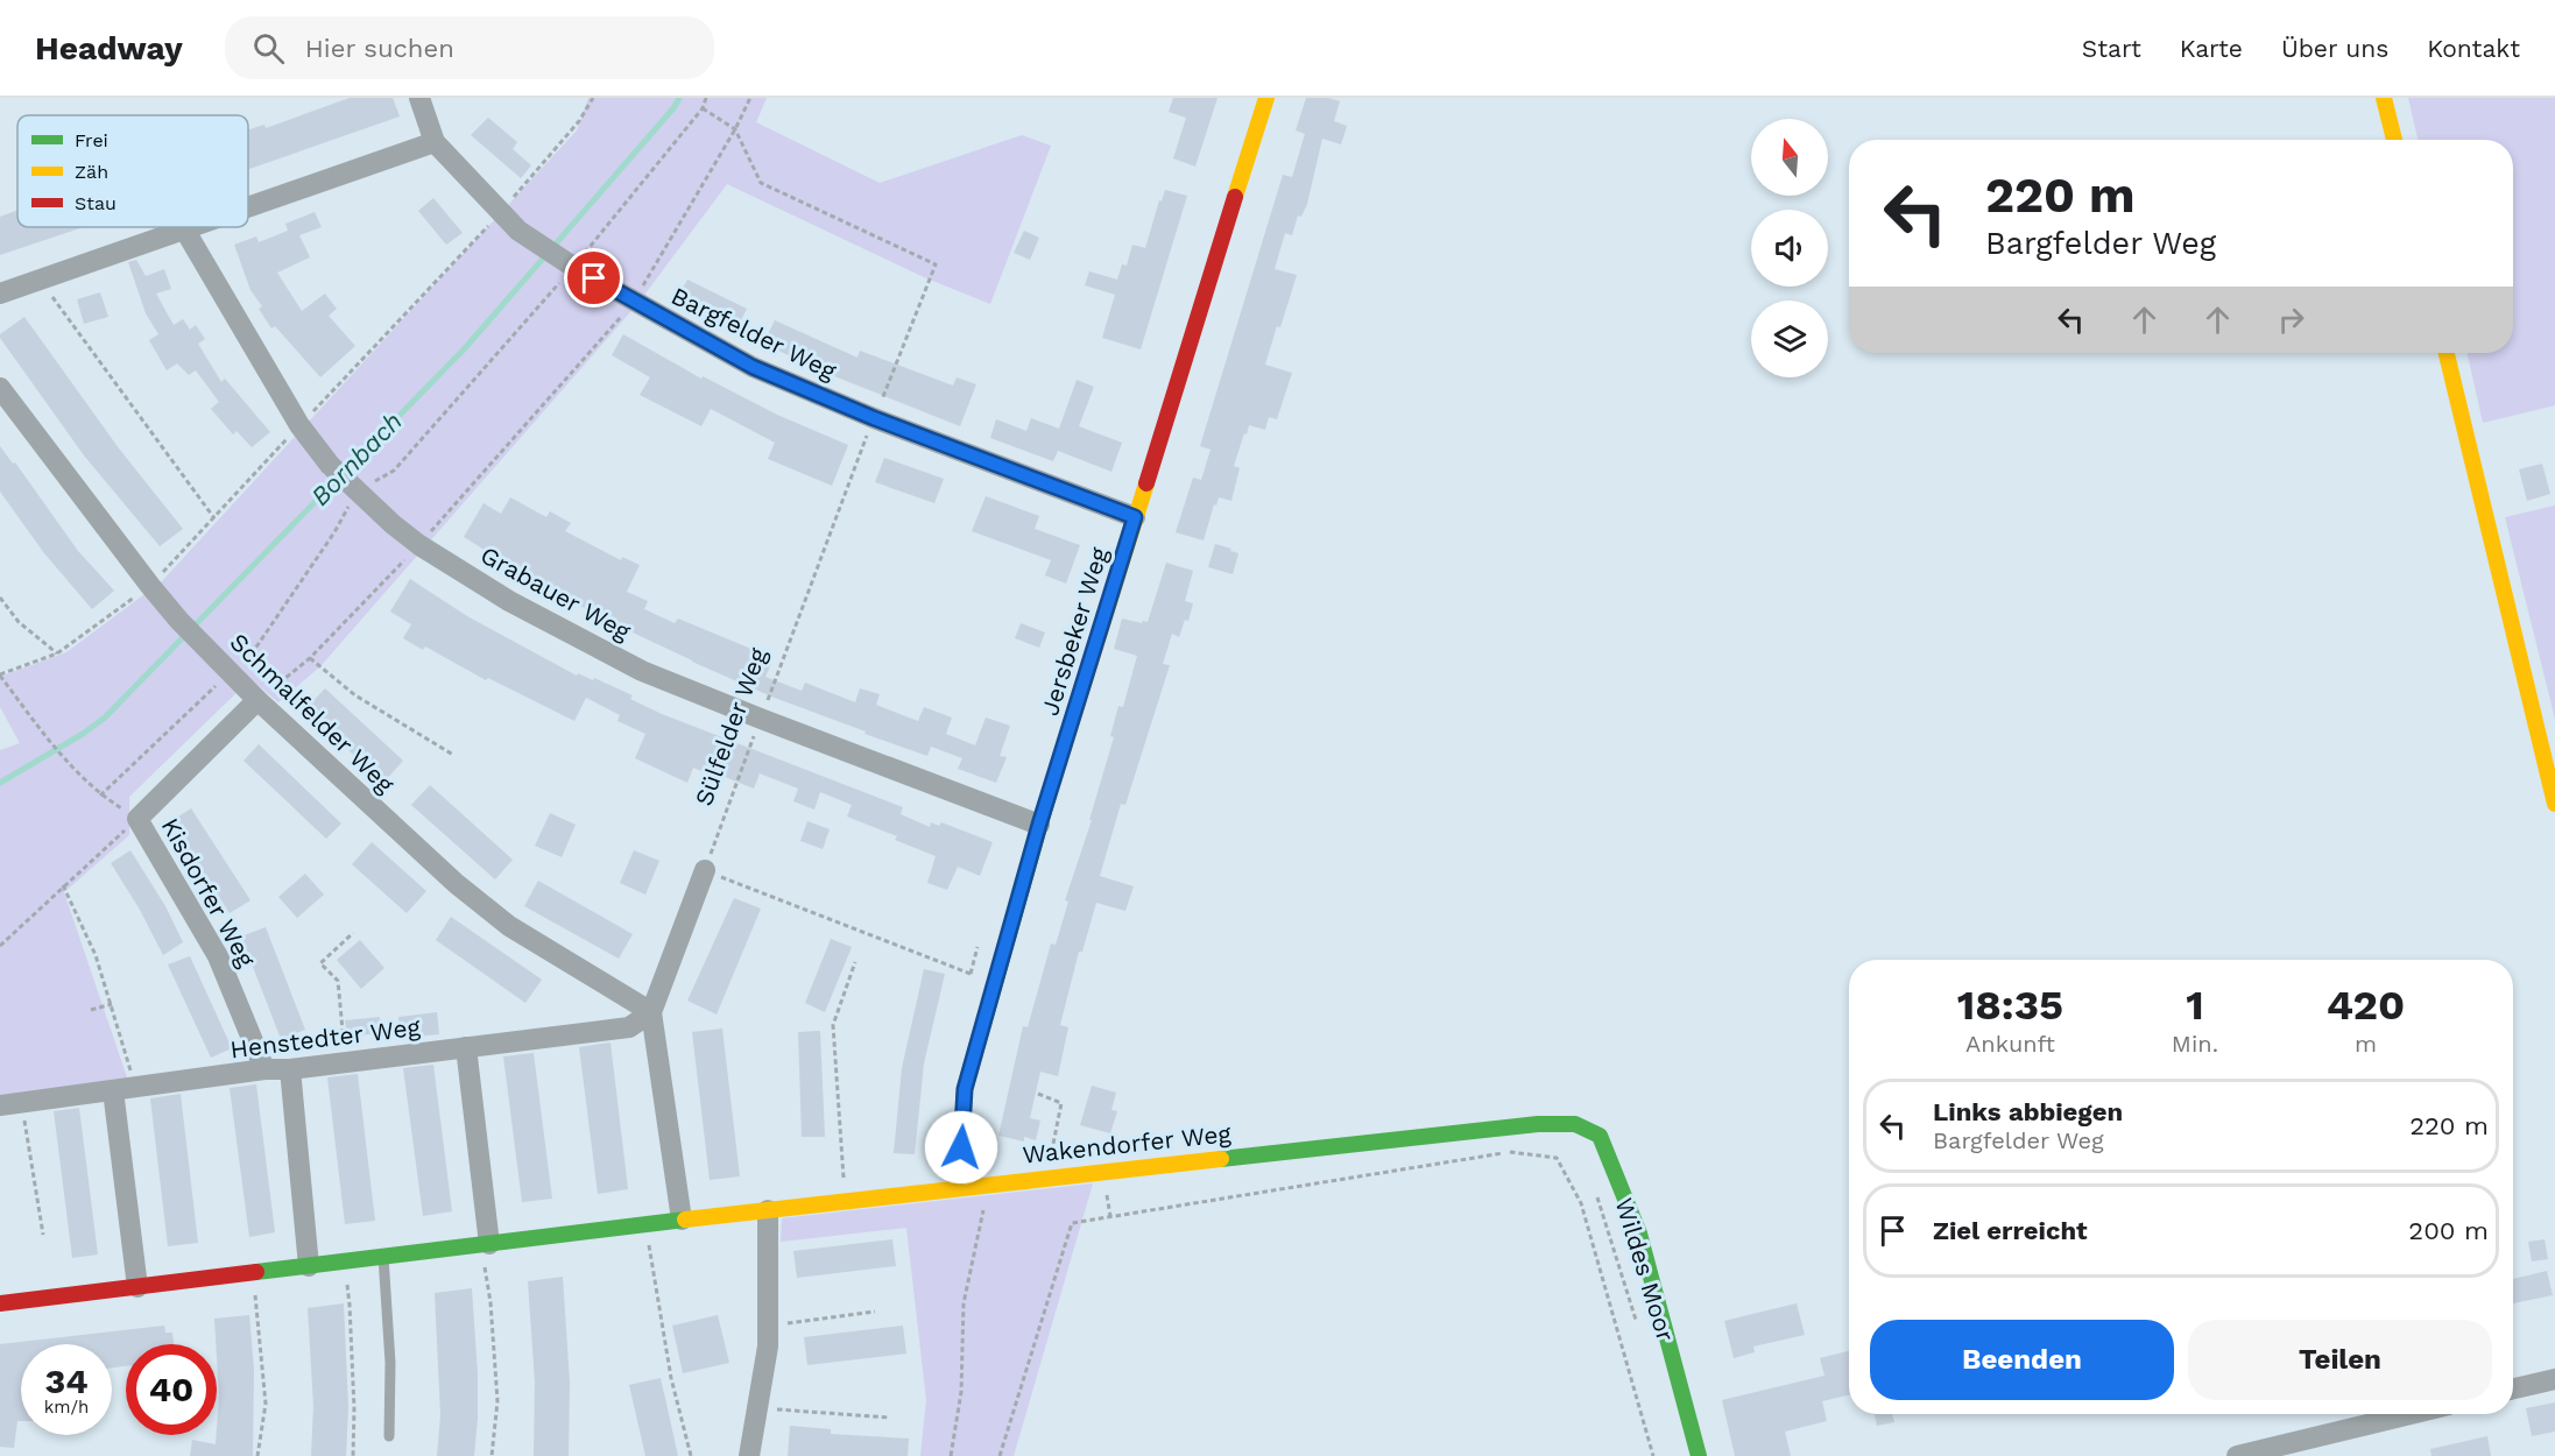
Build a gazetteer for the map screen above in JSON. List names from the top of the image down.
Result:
{
  "streets": {
    "street": [
      "Bargfelder Weg",
      "Grabauer Weg",
      "Jersbeker Weg",
      "Schmalfelder Weg",
      "Kisdorfer Weg",
      "Henstedter Weg",
      "Wakendorfer Weg",
      "Wildes Moor"
    ],
    "path": ["Sülfelder Weg"]
  },
  "crossings": [
    ["Bargfelder Weg", "Jersbeker Weg"],
    ["Bargfelder Weg", "Sülfelder Weg"],
    ["Grabauer Weg", "Jersbeker Weg"],
    ["Grabauer Weg", "Sülfelder Weg"],
    ["Jersbeker Weg", "Wakendorfer Weg"],
    ["Schmalfelder Weg", "Kisdorfer Weg"],
    ["Schmalfelder Weg", "Henstedter Weg"],
    ["Kisdorfer Weg", "Henstedter Weg"],
    ["Wakendorfer Weg", "Wildes Moor"]
  ],
  "water": ["Bornbach"],
  "legend": ["Frei", "Zäh", "Stau"],
  "north": "top",
  "page": {
    "header": "Headway",
    "search": "Hier suchen",
    "nav": [
      "Start",
      "Karte",
      "Über uns",
      "Kontakt"
    ],
    "turn": ["220 m", "Bargfelder Weg"],
    "eta": [
      "18:35",
      "Ankunft",
      "1",
      "Min.",
      "420",
      "m"
    ],
    "list": [
      {
        "name": "Links abbiegen",
        "note": "Bargfelder Weg",
        "value": "220 m"
      },
      {
        "name": "Ziel erreicht",
        "value": "200 m"
      }
    ],
    "buttons": ["Beenden", "Teilen"],
    "speed": "34 km/h",
    "limit": "40"
  }
}
